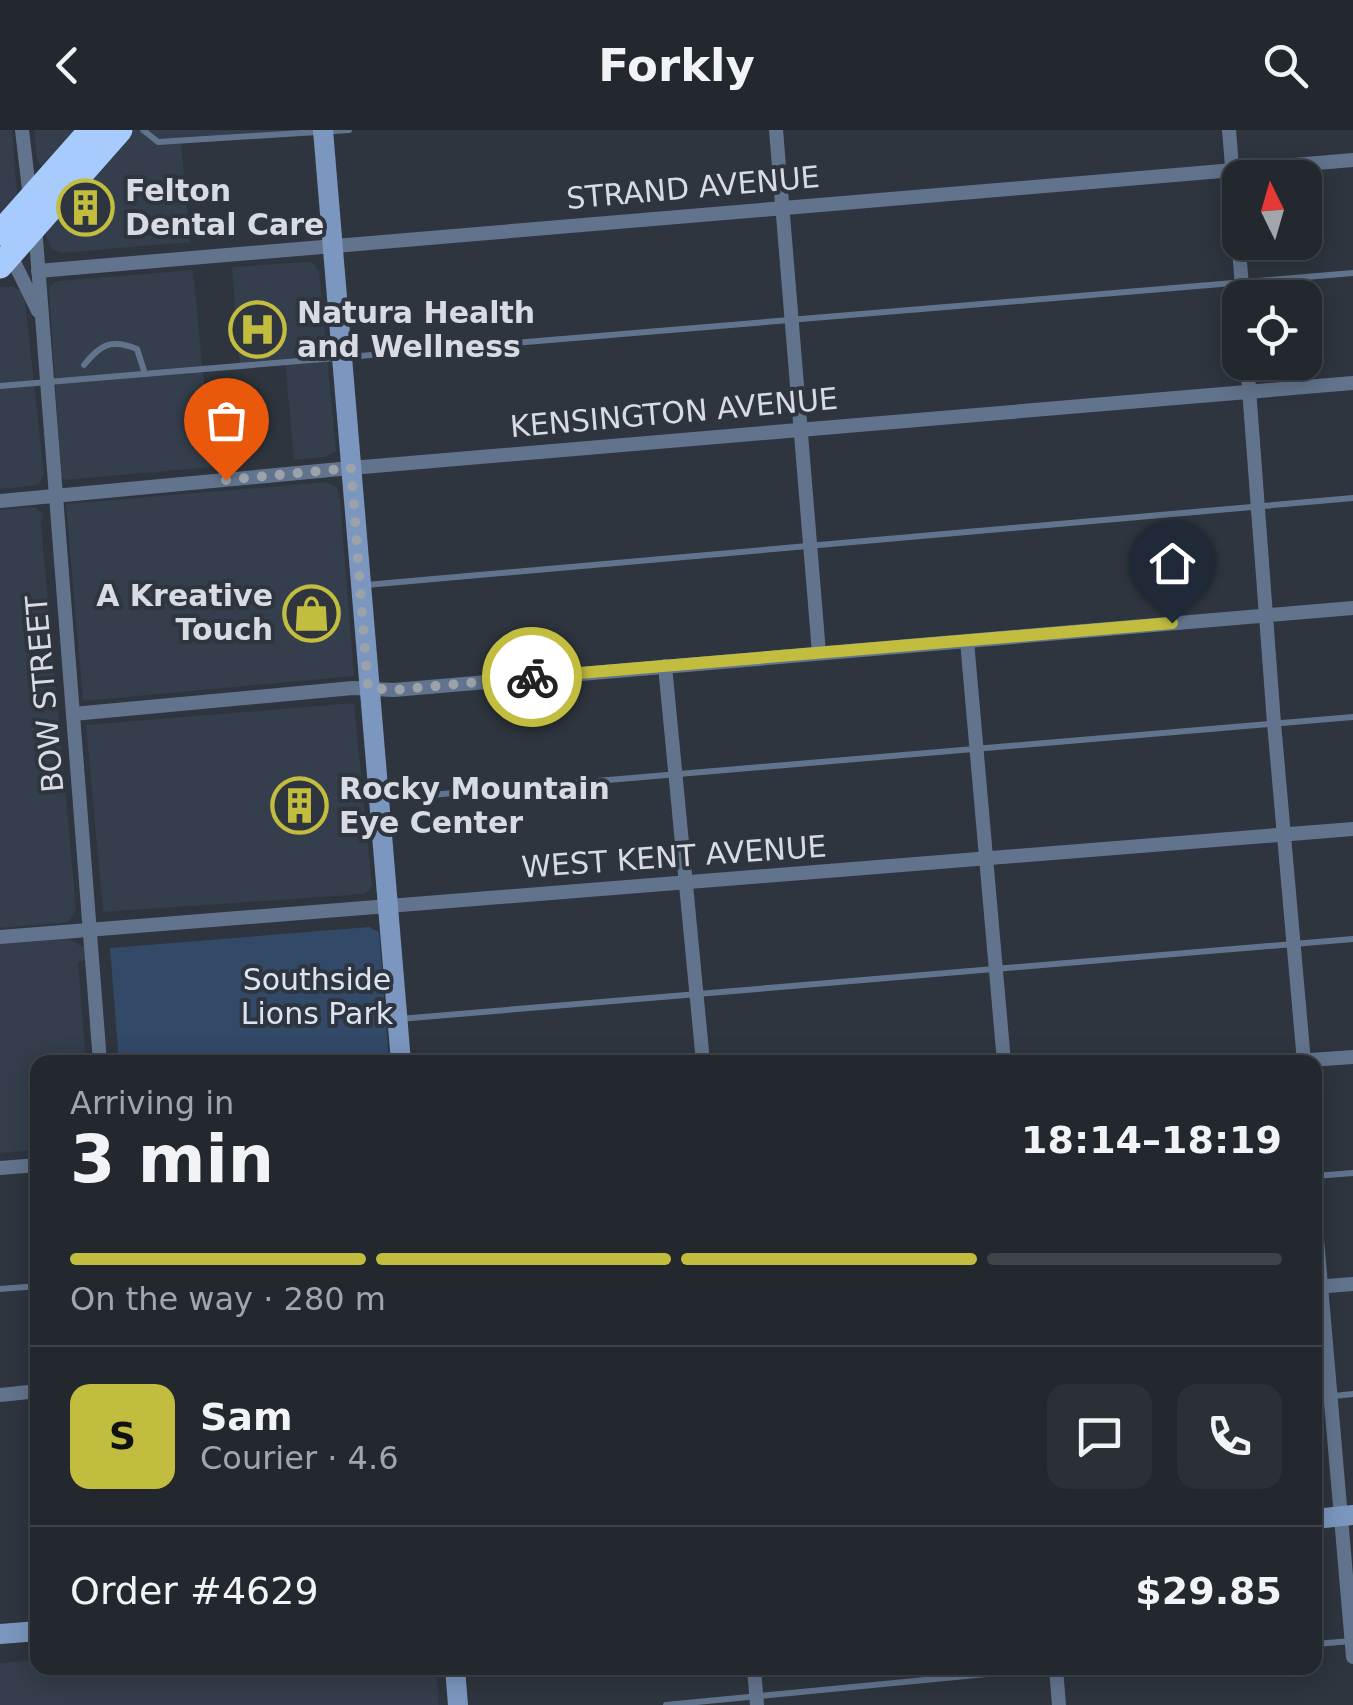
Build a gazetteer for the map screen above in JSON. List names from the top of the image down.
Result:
{
  "streets": {
    "street": [
      "STRAND AVENUE",
      "KENSINGTON AVENUE",
      "BOW STREET",
      "WEST KENT AVENUE"
    ]
  },
  "crossings": [
    ["STRAND AVENUE", "BOW STREET"],
    ["KENSINGTON AVENUE", "BOW STREET"],
    ["BOW STREET", "WEST KENT AVENUE"]
  ],
  "parks": ["Southside Lions Park"],
  "places": {
    "building": ["Felton Dental Care", "Rocky Mountain Eye Center"],
    "hospital": ["Natura Health and Wellness"],
    "shop": ["A Kreative Touch"]
  },
  "north": "top",
  "page": {
    "header": "Forkly",
    "heading": ["3 min", "Arriving in", "18:14–18:19"],
    "panel": [
      "Sam",
      "Courier · 4.6",
      "Order #4629",
      "$29.85"
    ],
    "bar": "On the way · 280 m",
    "round": "S"
  }
}
